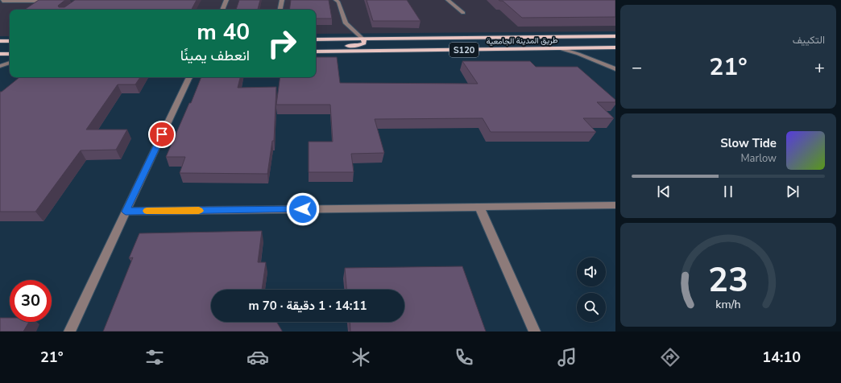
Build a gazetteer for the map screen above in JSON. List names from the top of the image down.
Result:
{
  "streets": {
    "main road": ["طريق المدينة الجامعية", "S120"]
  },
  "page": {
    "tile": "التكييف",
    "turn": ["40 m", "انعطف يمينًا"],
    "heat": ["−", "21°", "+"],
    "song": ["Slow Tide", "Marlow"],
    "limit": "30",
    "trip": "14:11 · 1 دقيقة · 70 m",
    "tabs": ["14:10", "21°"],
    "gauge": ["23", "km/h"]
  }
}
